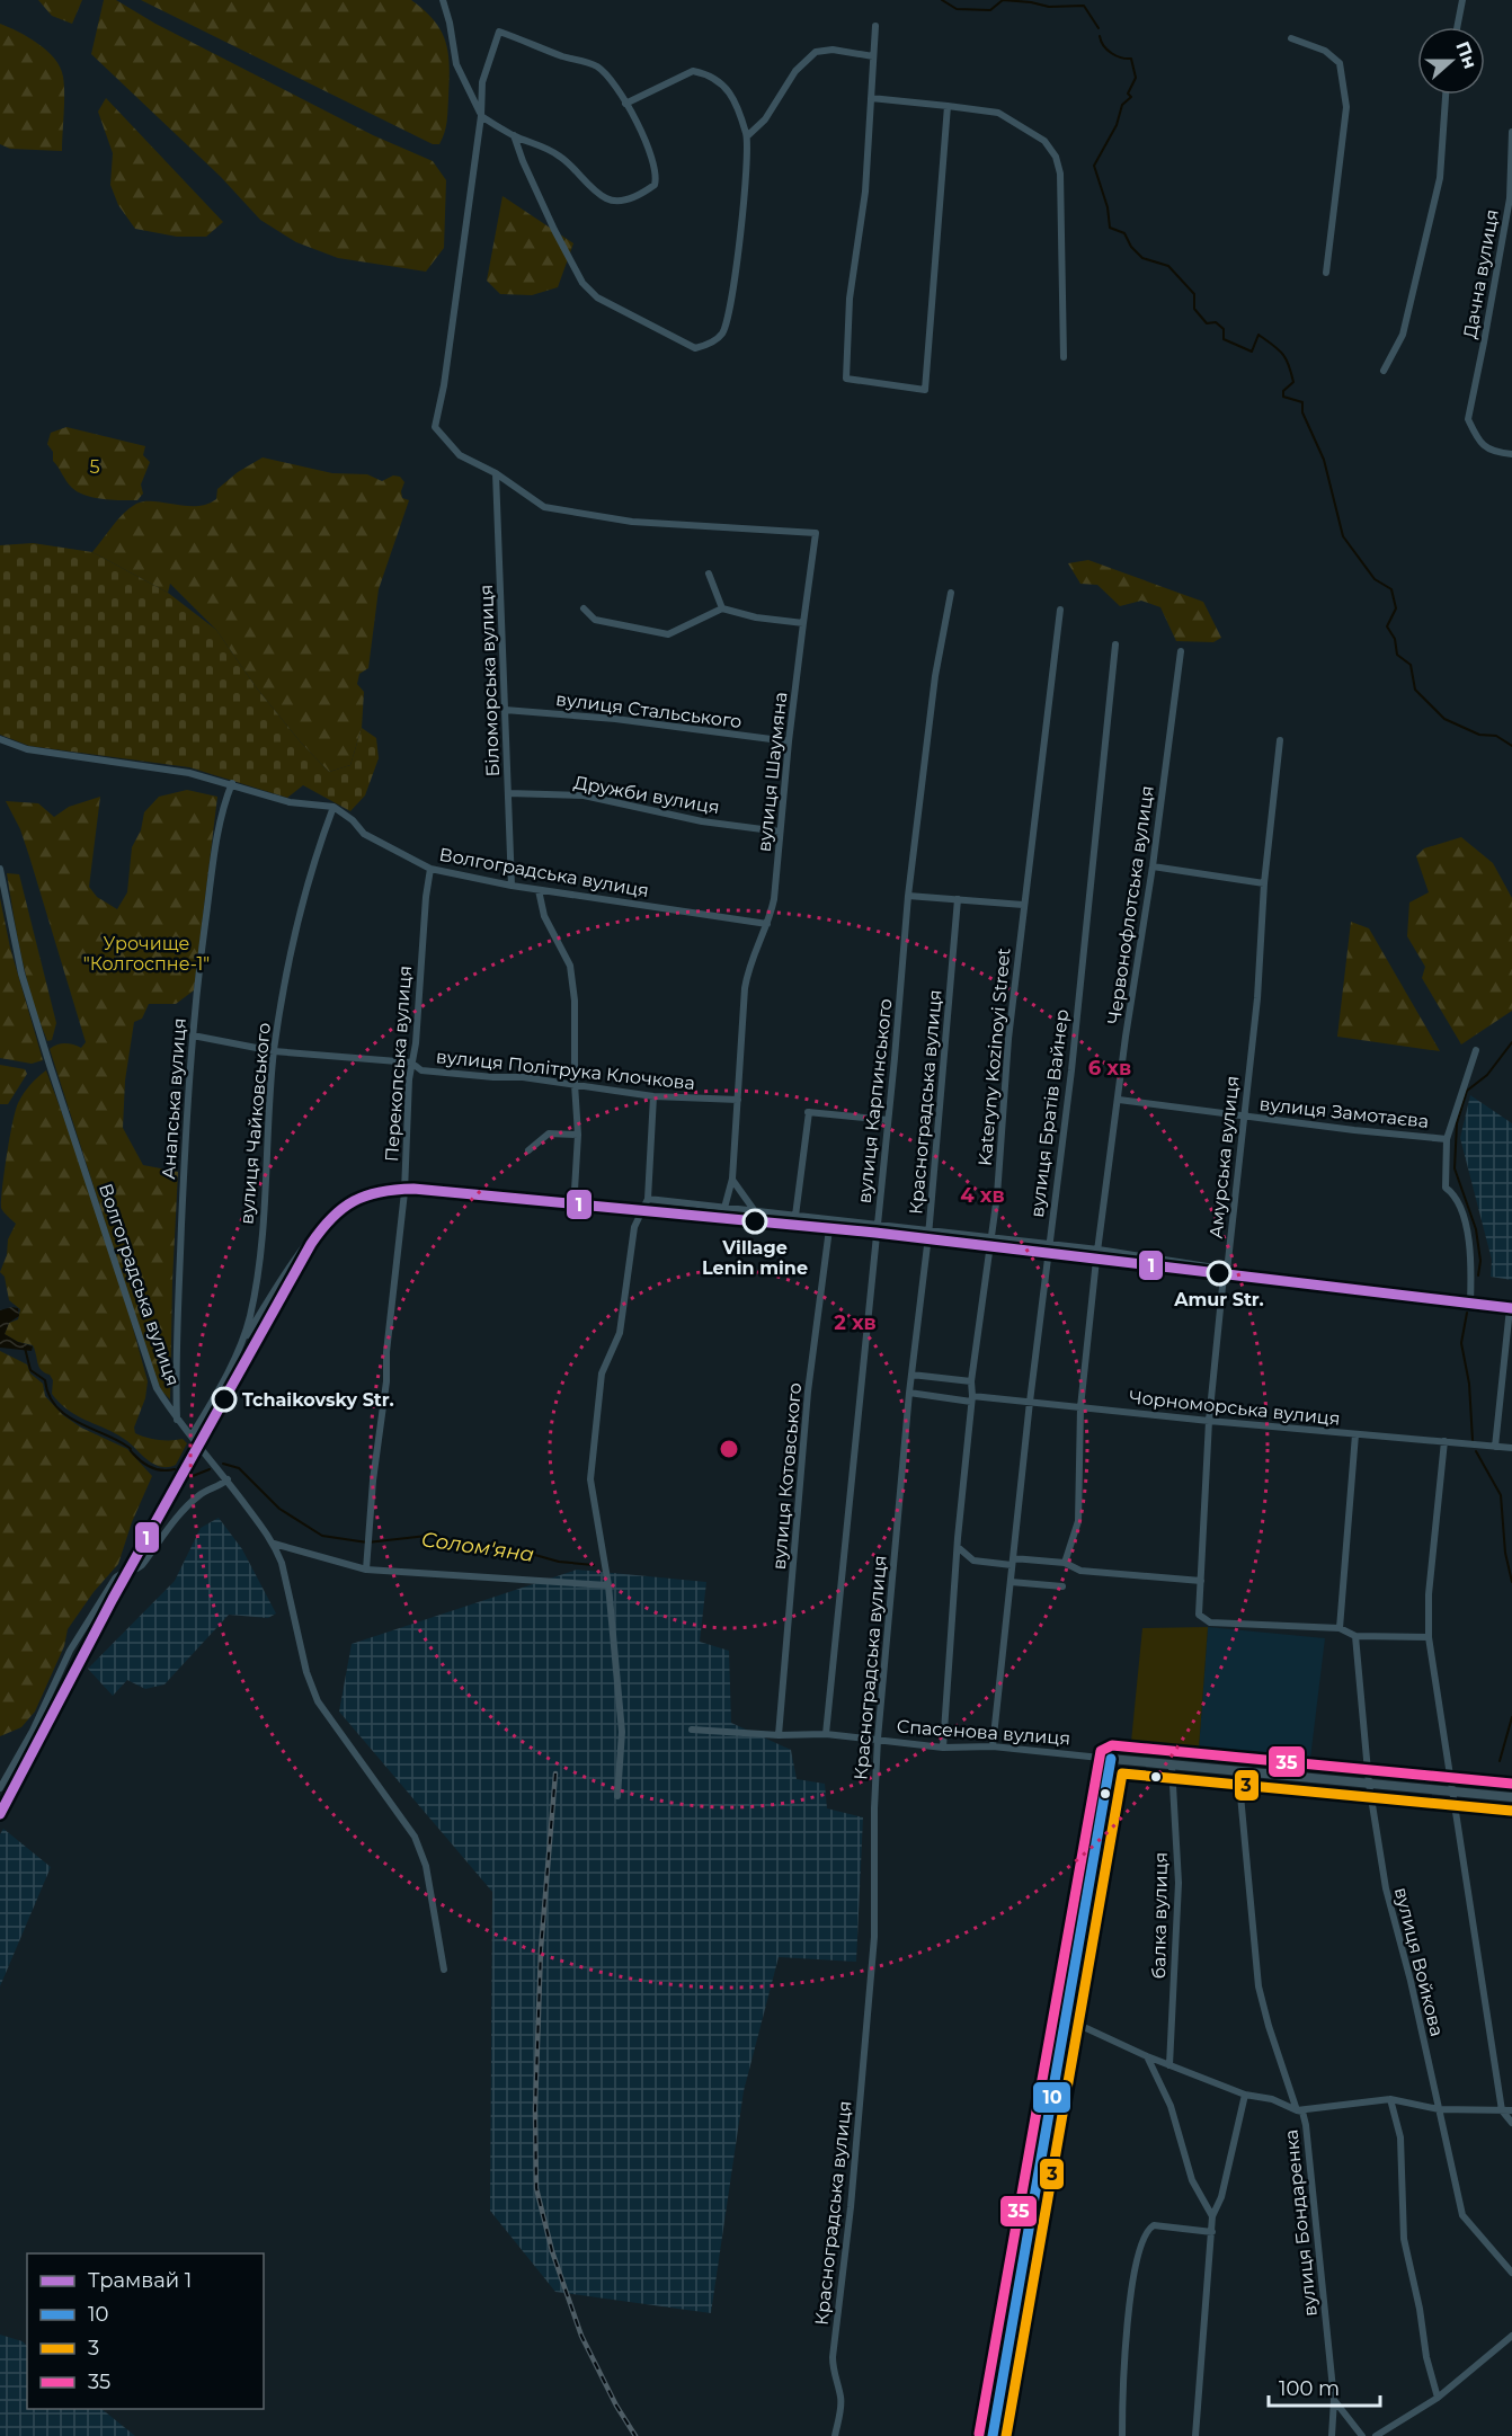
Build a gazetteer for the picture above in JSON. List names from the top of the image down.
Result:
{
  "streets": {
    "street": [
      "Дачна вулиця",
      "Біломорська вулиця",
      "вулиця Стальського",
      "вулиця Шаумяна",
      "Дружби вулиця",
      "Волгоградська вулиця",
      "Червонофлотська вулиця",
      "Kateryny Kozinoyi Street",
      "Перекопська вулиця",
      "вулиця Політрука Клочкова",
      "Анапська вулиця",
      "вулиця Карпинського",
      "Красноградська вулиця",
      "вулиця Замотаєва",
      "вулиця Братів Вайнер",
      "вулиця Чайковського",
      "Амурська вулиця",
      "Чорноморська вулиця",
      "вулиця Котовського",
      "Спасенова вулиця",
      "балка вулиця",
      "вулиця Войкова",
      "вулиця Бондаренка"
    ]
  },
  "crossings": [
    ["Біломорська вулиця", "вулиця Стальського"],
    ["Біломорська вулиця", "вулиця Шаумяна"],
    ["Біломорська вулиця", "Дружби вулиця"],
    ["Біломорська вулиця", "Волгоградська вулиця"],
    ["вулиця Стальського", "вулиця Шаумяна"],
    ["вулиця Шаумяна", "Дружби вулиця"],
    ["вулиця Шаумяна", "Волгоградська вулиця"],
    ["вулиця Шаумяна", "вулиця Політрука Клочкова"],
    ["Волгоградська вулиця", "Перекопська вулиця"],
    ["Волгоградська вулиця", "Анапська вулиця"],
    ["Волгоградська вулиця", "вулиця Чайковського"],
    ["Червонофлотська вулиця", "вулиця Замотаєва"],
    ["Червонофлотська вулиця", "Чорноморська вулиця"],
    ["Kateryny Kozinoyi Street", "Чорноморська вулиця"],
    ["Kateryny Kozinoyi Street", "Спасенова вулиця"],
    ["Перекопська вулиця", "вулиця Політрука Клочкова"],
    ["вулиця Політрука Клочкова", "Анапська вулиця"],
    ["вулиця Політрука Клочкова", "вулиця Чайковського"],
    ["вулиця Карпинського", "Спасенова вулиця"],
    ["Красноградська вулиця", "Чорноморська вулиця"],
    ["Красноградська вулиця", "Спасенова вулиця"],
    ["вулиця Замотаєва", "Амурська вулиця"],
    ["вулиця Братів Вайнер", "Чорноморська вулиця"],
    ["вулиця Братів Вайнер", "Спасенова вулиця"],
    ["Амурська вулиця", "Чорноморська вулиця"],
    ["вулиця Котовського", "Спасенова вулиця"]
  ],
  "water": ["Солом'яна"],
  "parks": ["5", "Урочище \"Колгоспне-1\""],
  "places": ["Village Lenin mine", "Amur Str.", "Tchaikovsky Str."],
  "lines": [
    "tram line 1",
    "transit line 35",
    "transit line 10",
    "transit line 3"
  ],
  "legend": [
    "Трамвай 1",
    "10",
    "3",
    "35"
  ],
  "scale_bar": "100 m",
  "north": "right",
  "rings": ["6 хв", "4 хв", "2 хв"]
}
